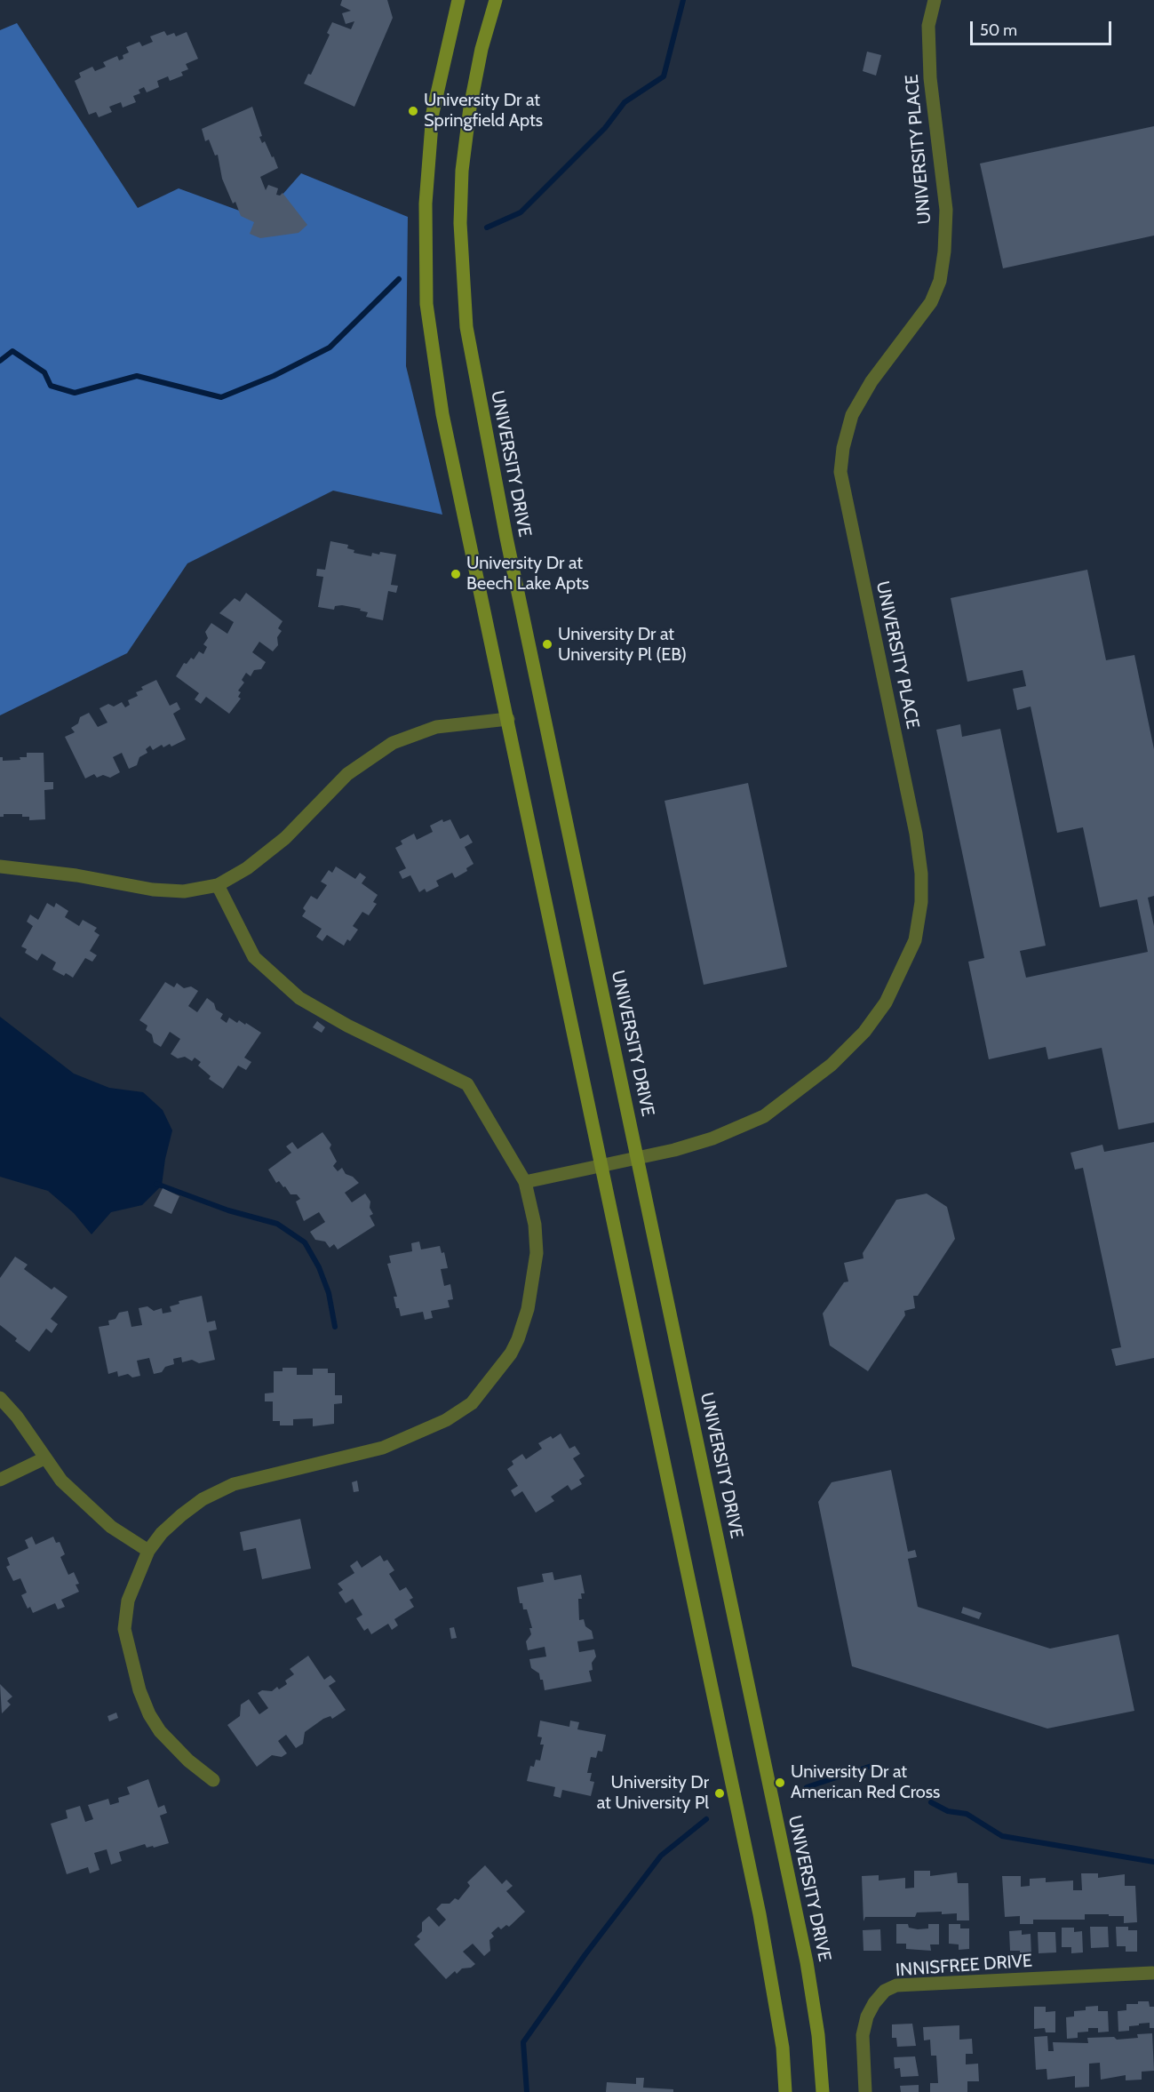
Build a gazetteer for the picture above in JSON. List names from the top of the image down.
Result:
{
  "streets": {
    "main road": ["UNIVERSITY DRIVE"],
    "street": ["UNIVERSITY PLACE", "INNISFREE DRIVE"]
  },
  "crossings": [
    ["UNIVERSITY PLACE", "UNIVERSITY DRIVE"]
  ],
  "places": [
    "University Dr at Springfield Apts",
    "University Dr at Beech Lake Apts",
    "University Dr at University Pl (EB)",
    "University Dr at American Red Cross",
    "University Dr at University Pl"
  ],
  "scale_bar": "50 m"
}
